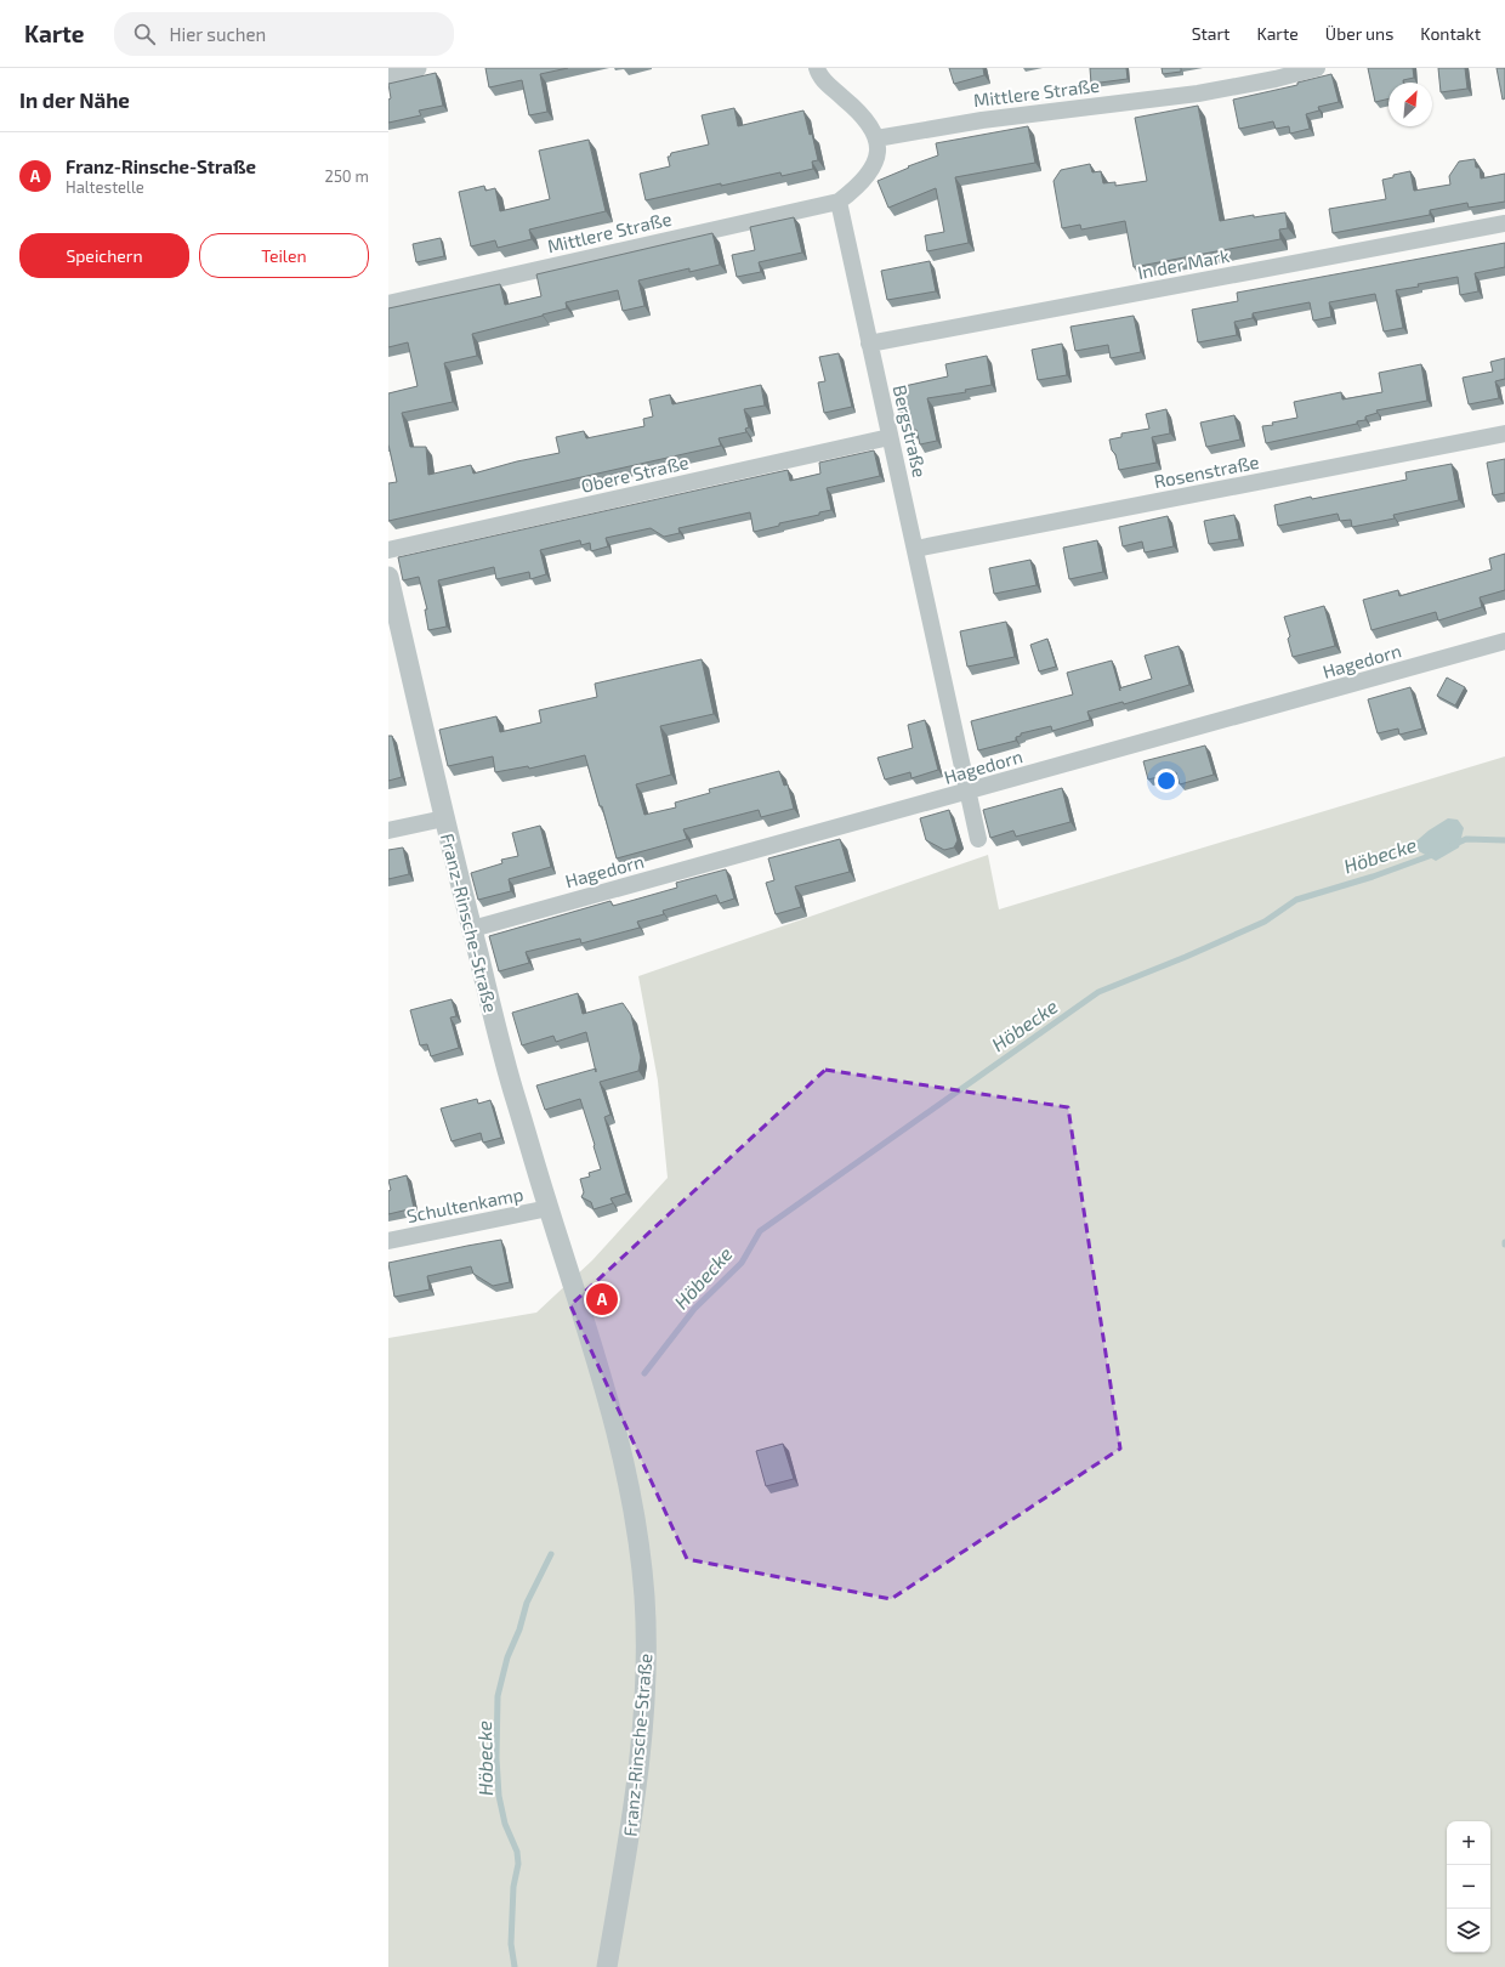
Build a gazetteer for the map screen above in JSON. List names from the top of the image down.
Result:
{
  "streets": {
    "street": [
      "Mittlere Straße",
      "In der Mark",
      "Bergstraße",
      "Rosenstraße",
      "Obere Straße",
      "Hagedorn",
      "Franz-Rinsche-Straße",
      "Schultenkamp"
    ]
  },
  "crossings": [
    ["Mittlere Straße", "Bergstraße"],
    ["In der Mark", "Bergstraße"],
    ["Bergstraße", "Rosenstraße"],
    ["Bergstraße", "Obere Straße"],
    ["Bergstraße", "Hagedorn"],
    ["Hagedorn", "Franz-Rinsche-Straße"],
    ["Franz-Rinsche-Straße", "Schultenkamp"]
  ],
  "water": ["Höbecke"],
  "north": "top right",
  "page": {
    "header": "Karte",
    "search": "Hier suchen",
    "nav": [
      "Start",
      "Karte",
      "Über uns",
      "Kontakt"
    ],
    "heading": "In der Nähe",
    "list": [
      {
        "mark": "A",
        "name": "Franz-Rinsche-Straße",
        "note": "Haltestelle",
        "value": "250 m"
      }
    ],
    "buttons": ["Speichern", "Teilen"],
    "pins": "A",
    "map_buttons": ["+", "−"]
  }
}
